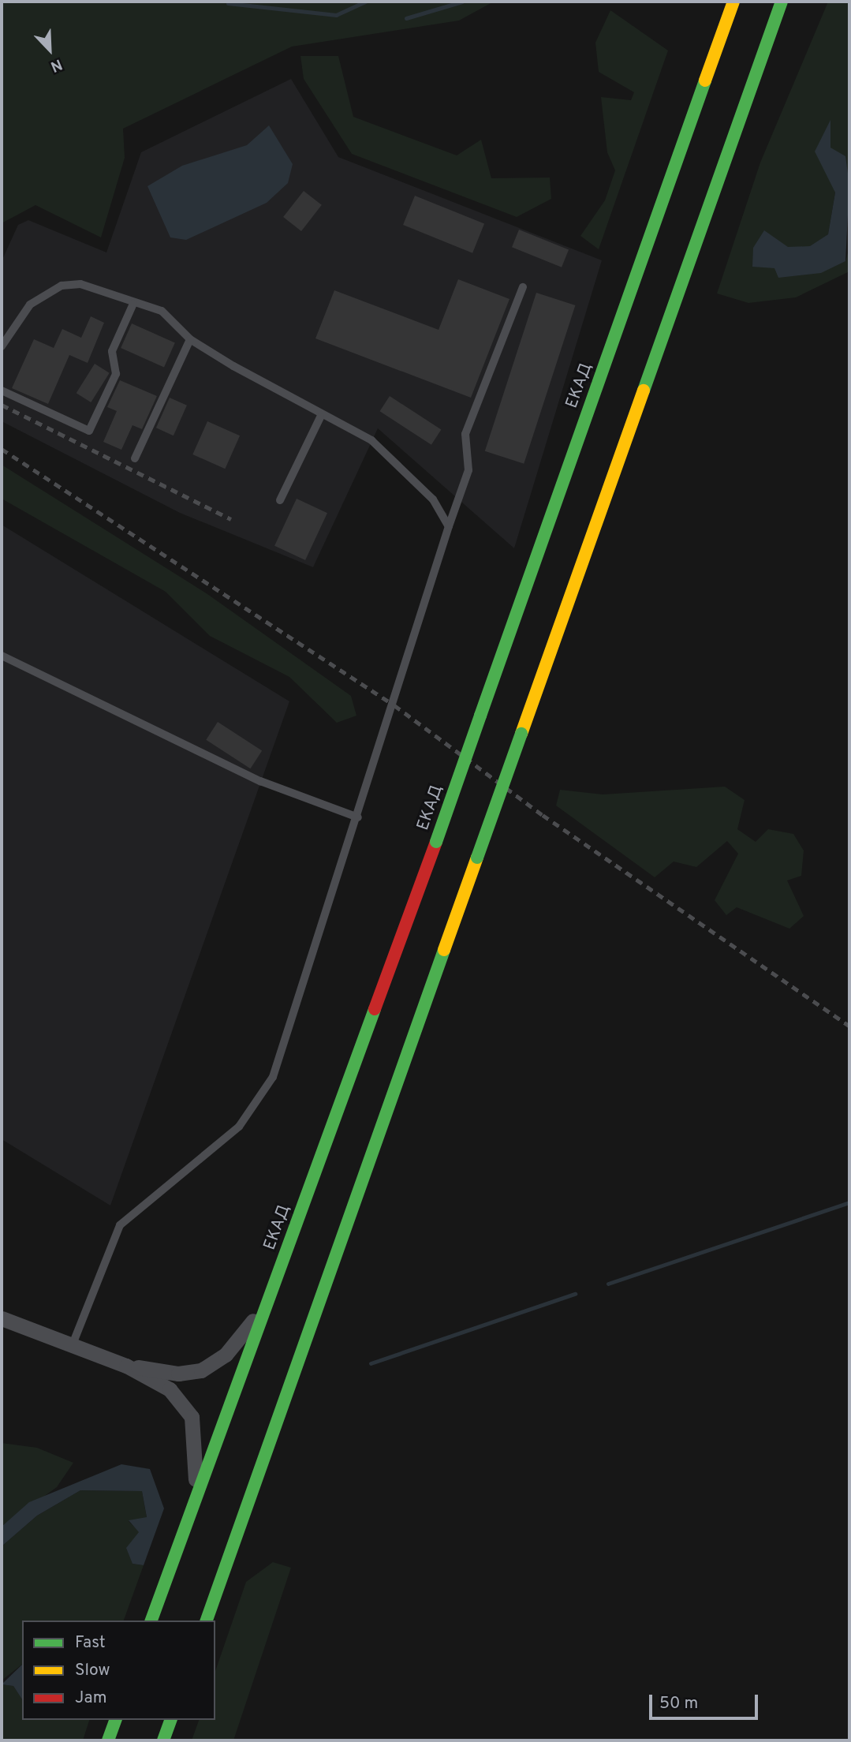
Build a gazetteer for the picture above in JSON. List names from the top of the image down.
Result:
{
  "streets": {
    "highway": ["ЕКАД"]
  },
  "legend": ["Fast", "Slow", "Jam"],
  "scale_bar": "50 m",
  "north": "bottom right"
}
